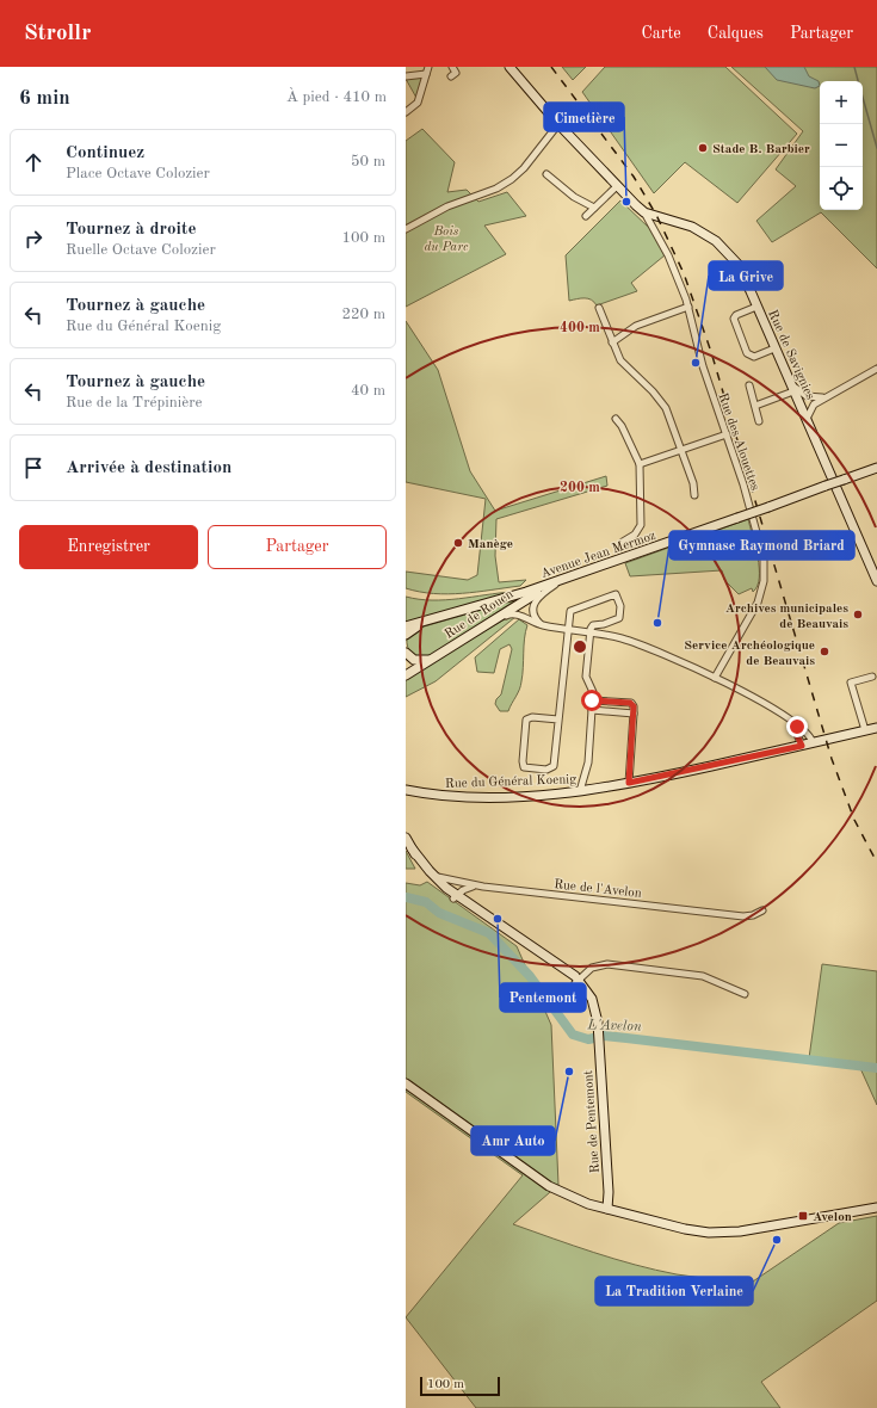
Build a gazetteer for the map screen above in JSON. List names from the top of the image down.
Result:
{
  "streets": {
    "street": [
      "Rue de Savignies",
      "Rue des Alouettes",
      "Avenue Jean Mermoz",
      "Rue de Rouen",
      "Rue du Général Koenig",
      "Rue de l'Avelon",
      "Rue de Pentemont"
    ]
  },
  "crossings": [
    ["Rue de Savignies", "Rue des Alouettes"],
    ["Avenue Jean Mermoz", "Rue de Rouen"],
    ["Rue de l'Avelon", "Rue de Pentemont"]
  ],
  "water": ["L'Avelon"],
  "parks": ["Bois du Parc"],
  "places": {
    "other": [
      "Stade B. Barbier",
      "Cimetière",
      "La Grive",
      "Manège",
      "Archives municipales de Beauvais",
      "Gymnase Raymond Briard",
      "Service Archéologique de Beauvais",
      "Pentemont",
      "Amr Auto",
      "La Tradition Verlaine"
    ],
    "transit": ["Avelon"]
  },
  "scale_bar": "100 m",
  "page": {
    "header": "Strollr",
    "nav": ["Carte", "Calques", "Partager"],
    "heading": ["6 min", "À pied · 410 m"],
    "map_buttons": ["+", "−"],
    "list": [
      ["Continuez", "Place Octave Colozier", "50 m"],
      ["Tournez à droite", "Ruelle Octave Colozier", "100 m"],
      ["Tournez à gauche", "Rue du Général Koenig", "220 m"],
      ["Tournez à gauche", "Rue de la Trépinière", "40 m"],
      "Arrivée à destination"
    ],
    "buttons": ["Enregistrer", "Partager"],
    "scale": "100 m"
  },
  "rings": ["400 m", "200 m"]
}
